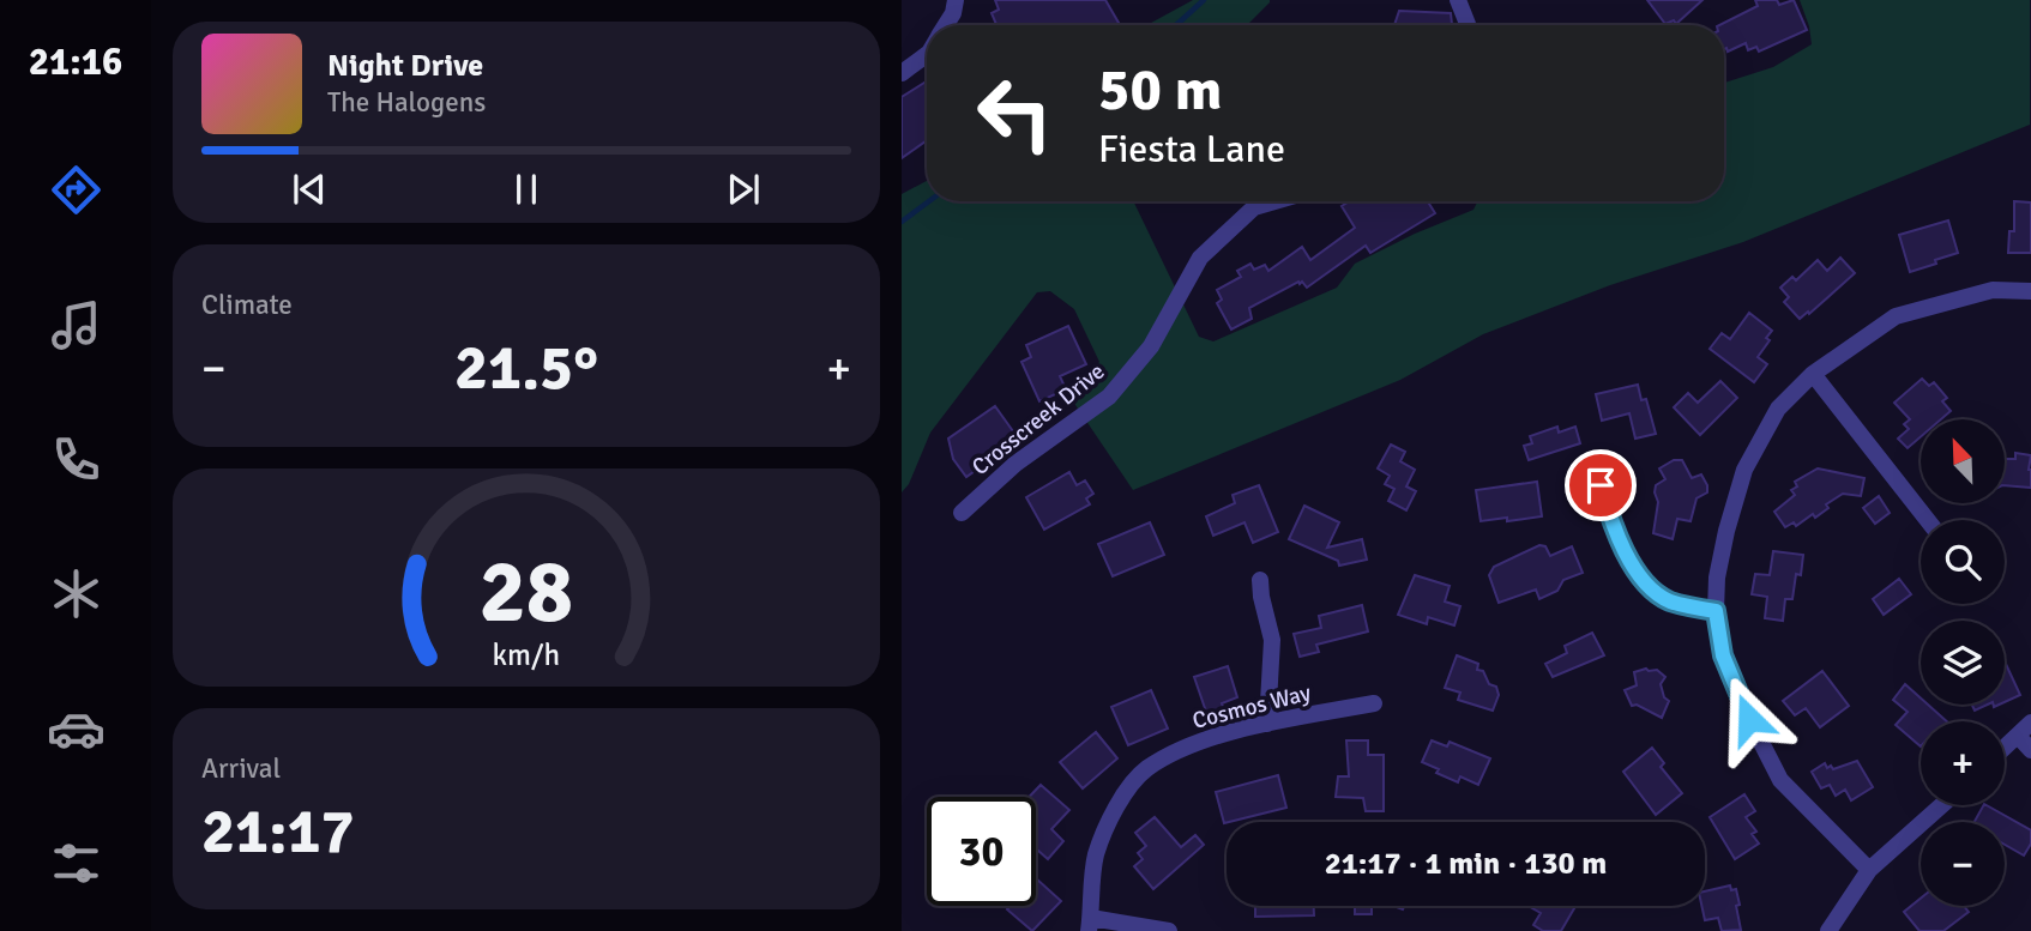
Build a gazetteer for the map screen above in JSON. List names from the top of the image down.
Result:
{
  "streets": {
    "street": ["Crosscreek Drive", "Cosmos Way"]
  },
  "north": "top left",
  "page": {
    "tabs": "21:16",
    "turn": ["50 m", "Fiesta Lane"],
    "song": ["Night Drive", "The Halogens"],
    "tile": [
      "Climate",
      ["Arrival", "21:17"]
    ],
    "heat": ["−", "21.5°", "+"],
    "map_buttons": ["+", "−"],
    "limit": "30",
    "trip": "21:17 · 1 min · 130 m",
    "gauge": ["28", "km/h"]
  }
}
